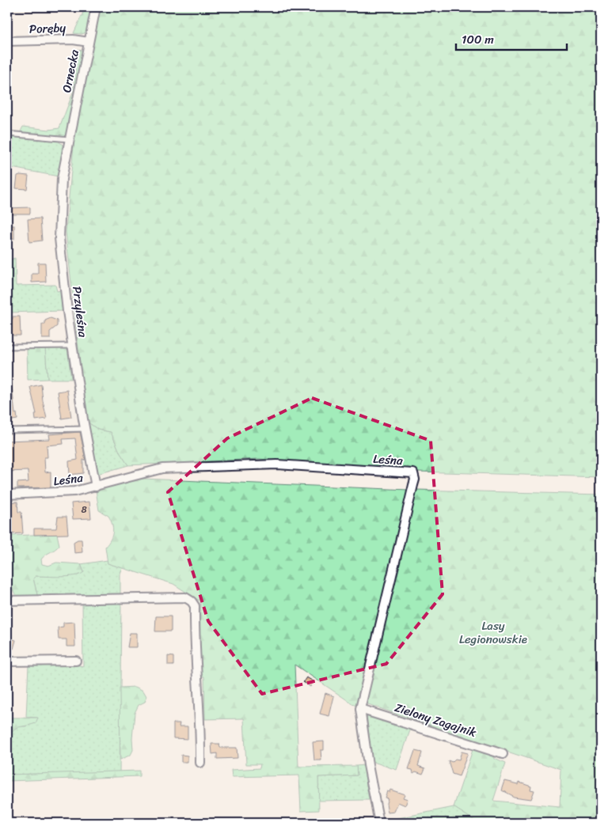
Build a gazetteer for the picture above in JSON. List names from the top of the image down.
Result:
{
  "streets": {
    "street": [
      "Poręby",
      "Ornecka",
      "Przyleśna",
      "Leśna",
      "Zielony Zagajnik"
    ]
  },
  "crossings": [
    ["Poręby", "Ornecka"],
    ["Ornecka", "Przyleśna"],
    ["Przyleśna", "Leśna"],
    ["Leśna", "Zielony Zagajnik"]
  ],
  "parks": ["Lasy Legionowskie"],
  "house_numbers": ["8"],
  "scale_bar": "100 m"
}
